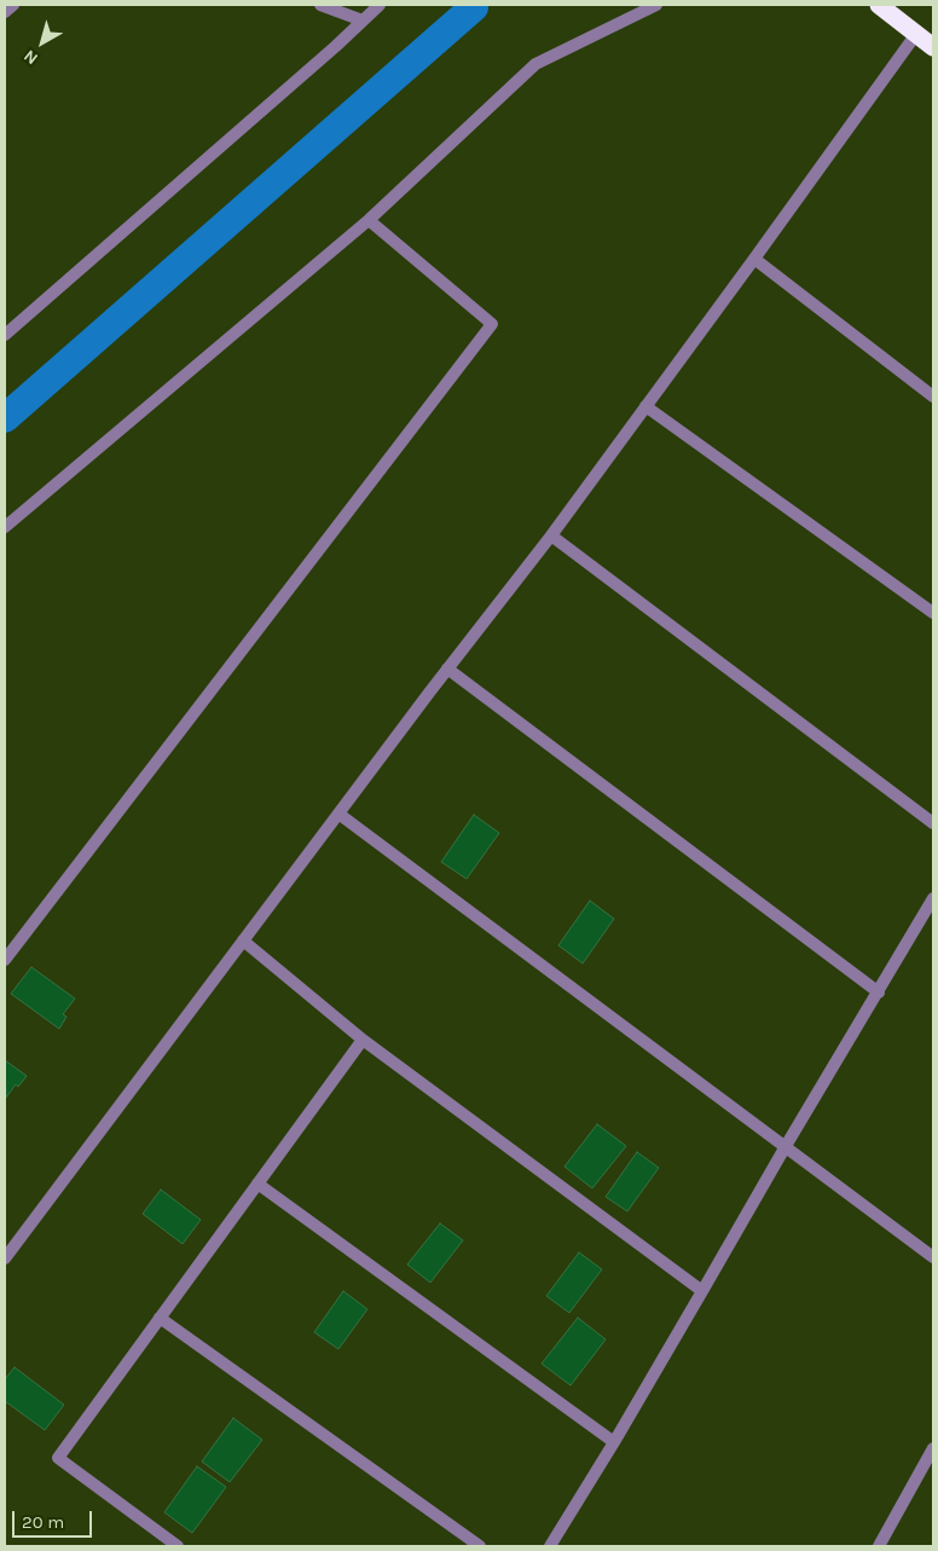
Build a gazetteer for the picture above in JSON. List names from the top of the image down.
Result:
{
  "scale_bar": "20 m",
  "north": "bottom left"
}
